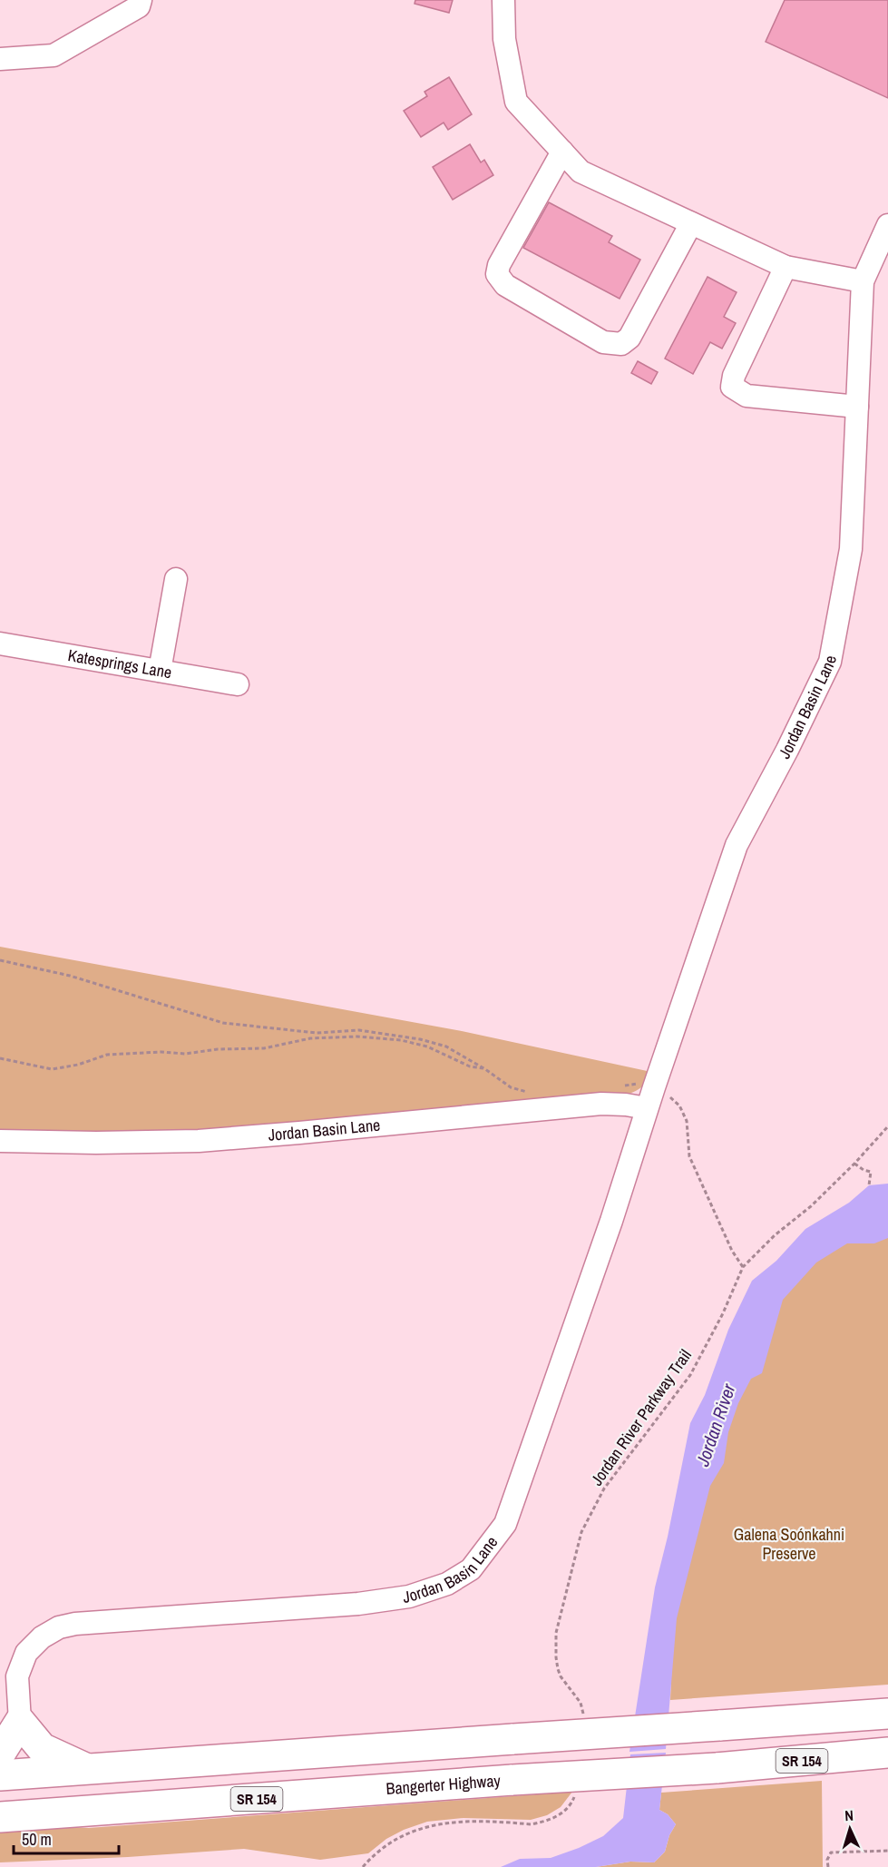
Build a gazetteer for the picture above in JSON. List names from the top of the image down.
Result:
{
  "streets": {
    "highway": ["SR 154", "Bangerter Highway"],
    "street": ["Katesprings Lane", "Jordan Basin Lane"],
    "path": ["Jordan River Parkway Trail"]
  },
  "water": ["Jordan River"],
  "parks": ["Galena Soónkahni Preserve"],
  "scale_bar": "50 m",
  "north": "top"
}
